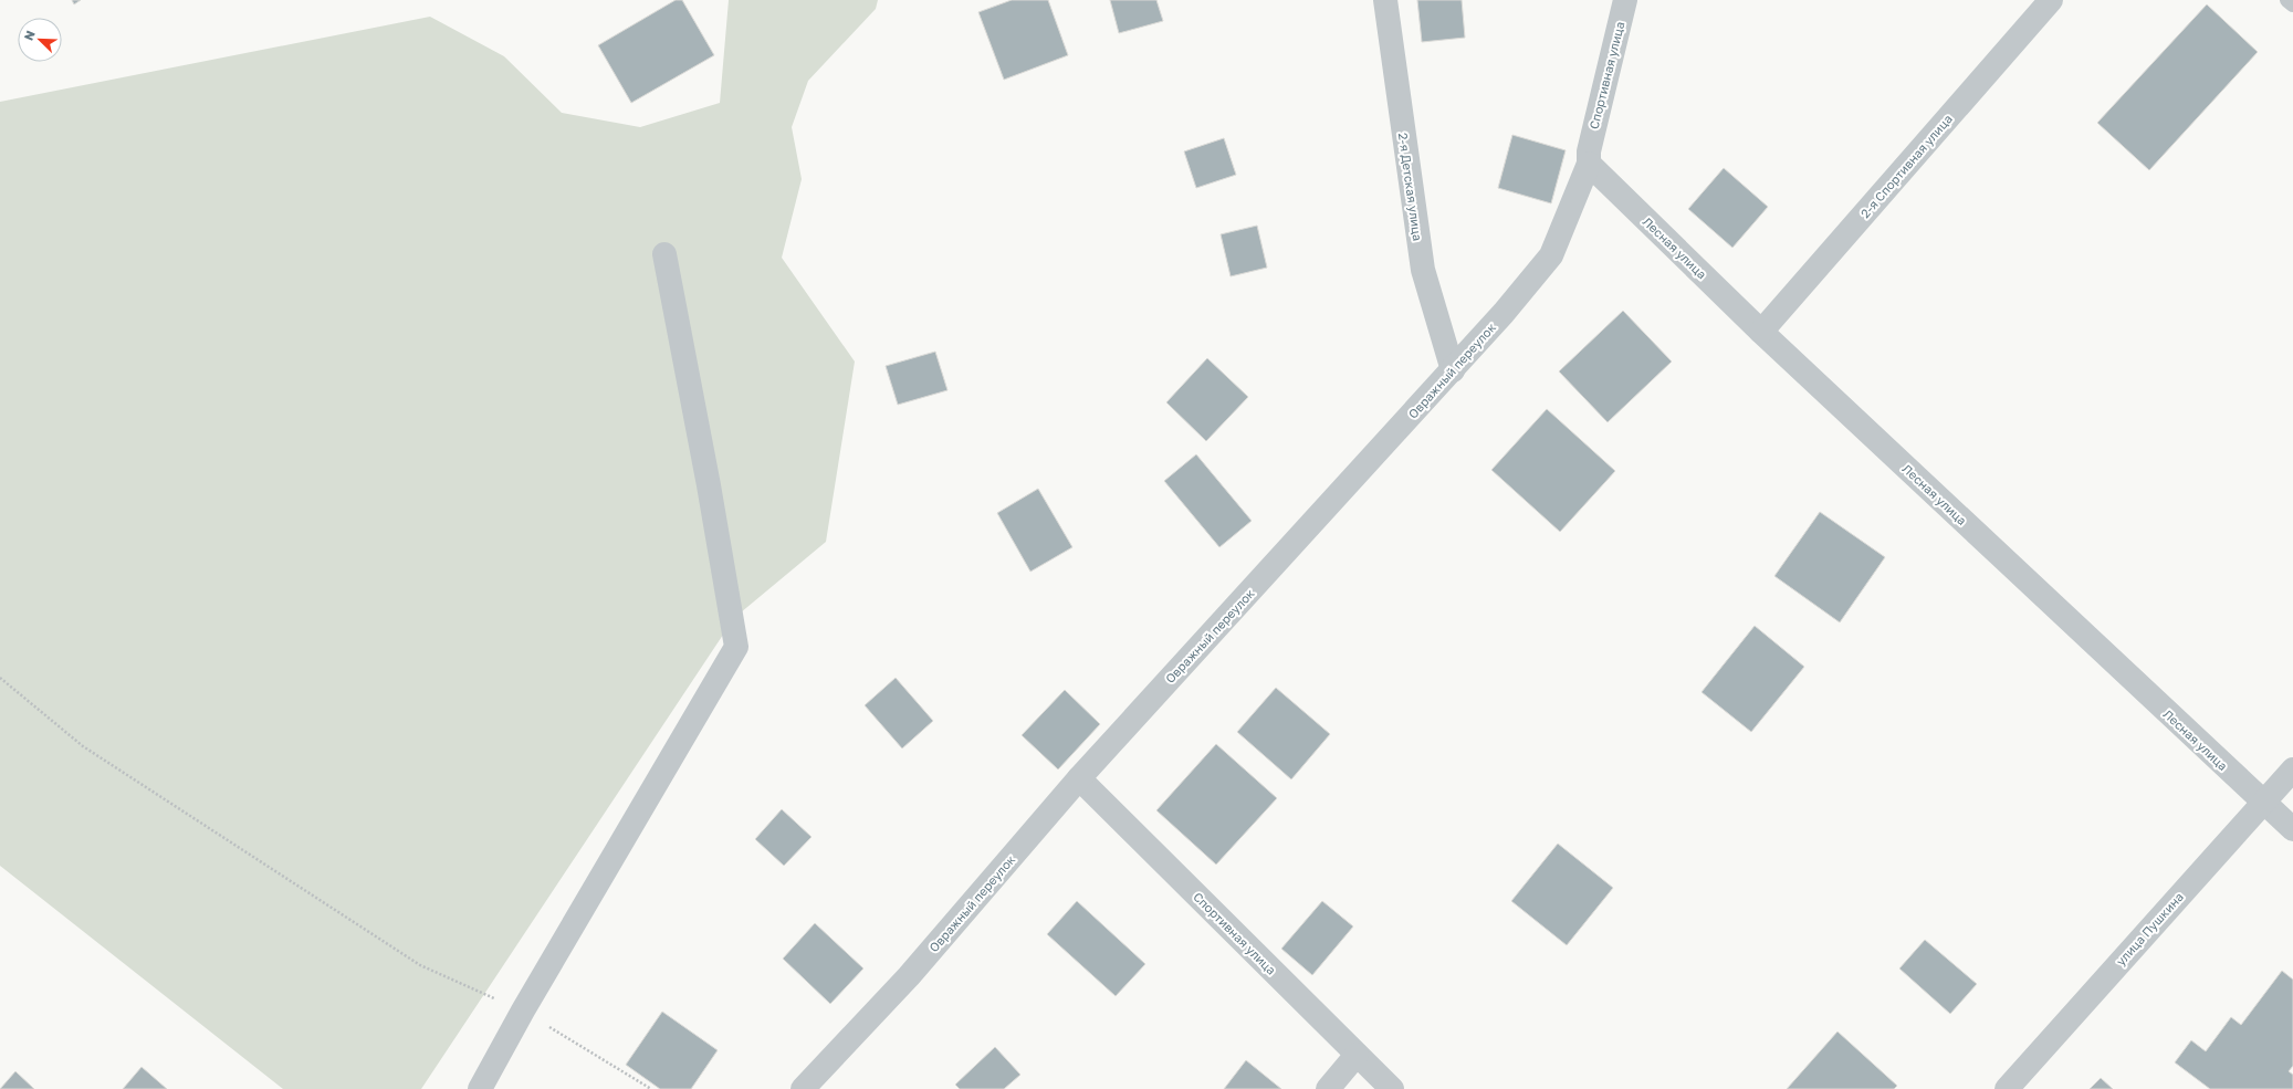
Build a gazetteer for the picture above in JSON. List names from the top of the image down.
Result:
{
  "streets": {
    "street": [
      "Спортивная улица",
      "2-я Спортивная улица",
      "2-я Детская улица",
      "Лесная улица",
      "Овражный переулок",
      "улица Пушкина"
    ]
  },
  "crossings": [
    ["Спортивная улица", "Лесная улица"],
    ["Спортивная улица", "Овражный переулок"],
    ["2-я Спортивная улица", "Лесная улица"],
    ["2-я Детская улица", "Овражный переулок"],
    ["Лесная улица", "Овражный переулок"],
    ["Лесная улица", "улица Пушкина"]
  ],
  "north": "top left"
}
